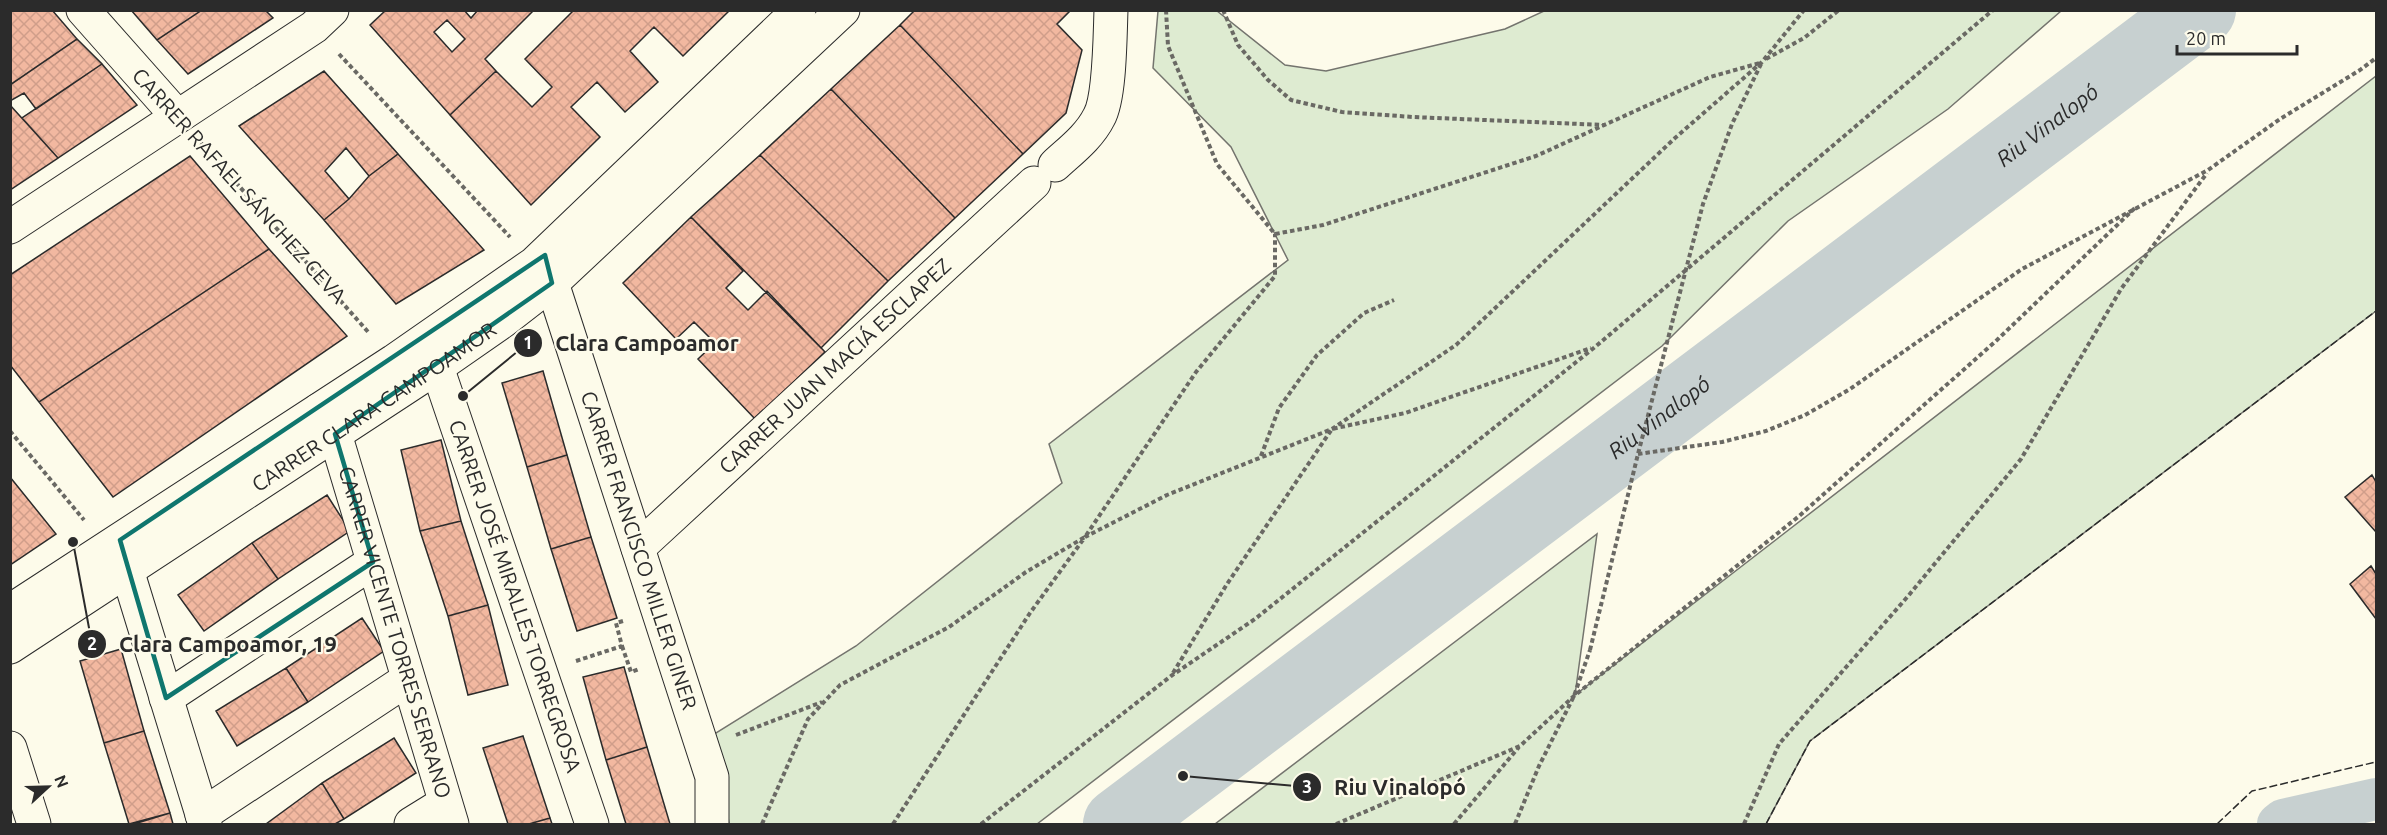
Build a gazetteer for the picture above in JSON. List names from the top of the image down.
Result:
{
  "streets": {
    "street": [
      "CARRER RAFAEL SÁNCHEZ CEVA",
      "CARRER JUAN MACIÁ ESCLAPEZ",
      "CARRER CLARA CAMPOAMOR",
      "CARRER FRANCISCO MILLER GINER",
      "CARRER JOSÉ MIRALLES TORREGROSA",
      "CARRER VICENTE TORRES SERRANO"
    ]
  },
  "crossings": [
    ["CARRER RAFAEL SÁNCHEZ CEVA", "CARRER CLARA CAMPOAMOR"],
    ["CARRER JUAN MACIÁ ESCLAPEZ", "CARRER FRANCISCO MILLER GINER"],
    ["CARRER CLARA CAMPOAMOR", "CARRER FRANCISCO MILLER GINER"],
    ["CARRER CLARA CAMPOAMOR", "CARRER JOSÉ MIRALLES TORREGROSA"],
    ["CARRER CLARA CAMPOAMOR", "CARRER VICENTE TORRES SERRANO"]
  ],
  "water": ["Riu Vinalopó"],
  "places": ["Clara Campoamor", "Clara Campoamor, 19", "Riu Vinalopó"],
  "scale_bar": "20 m",
  "north": "right"
}
